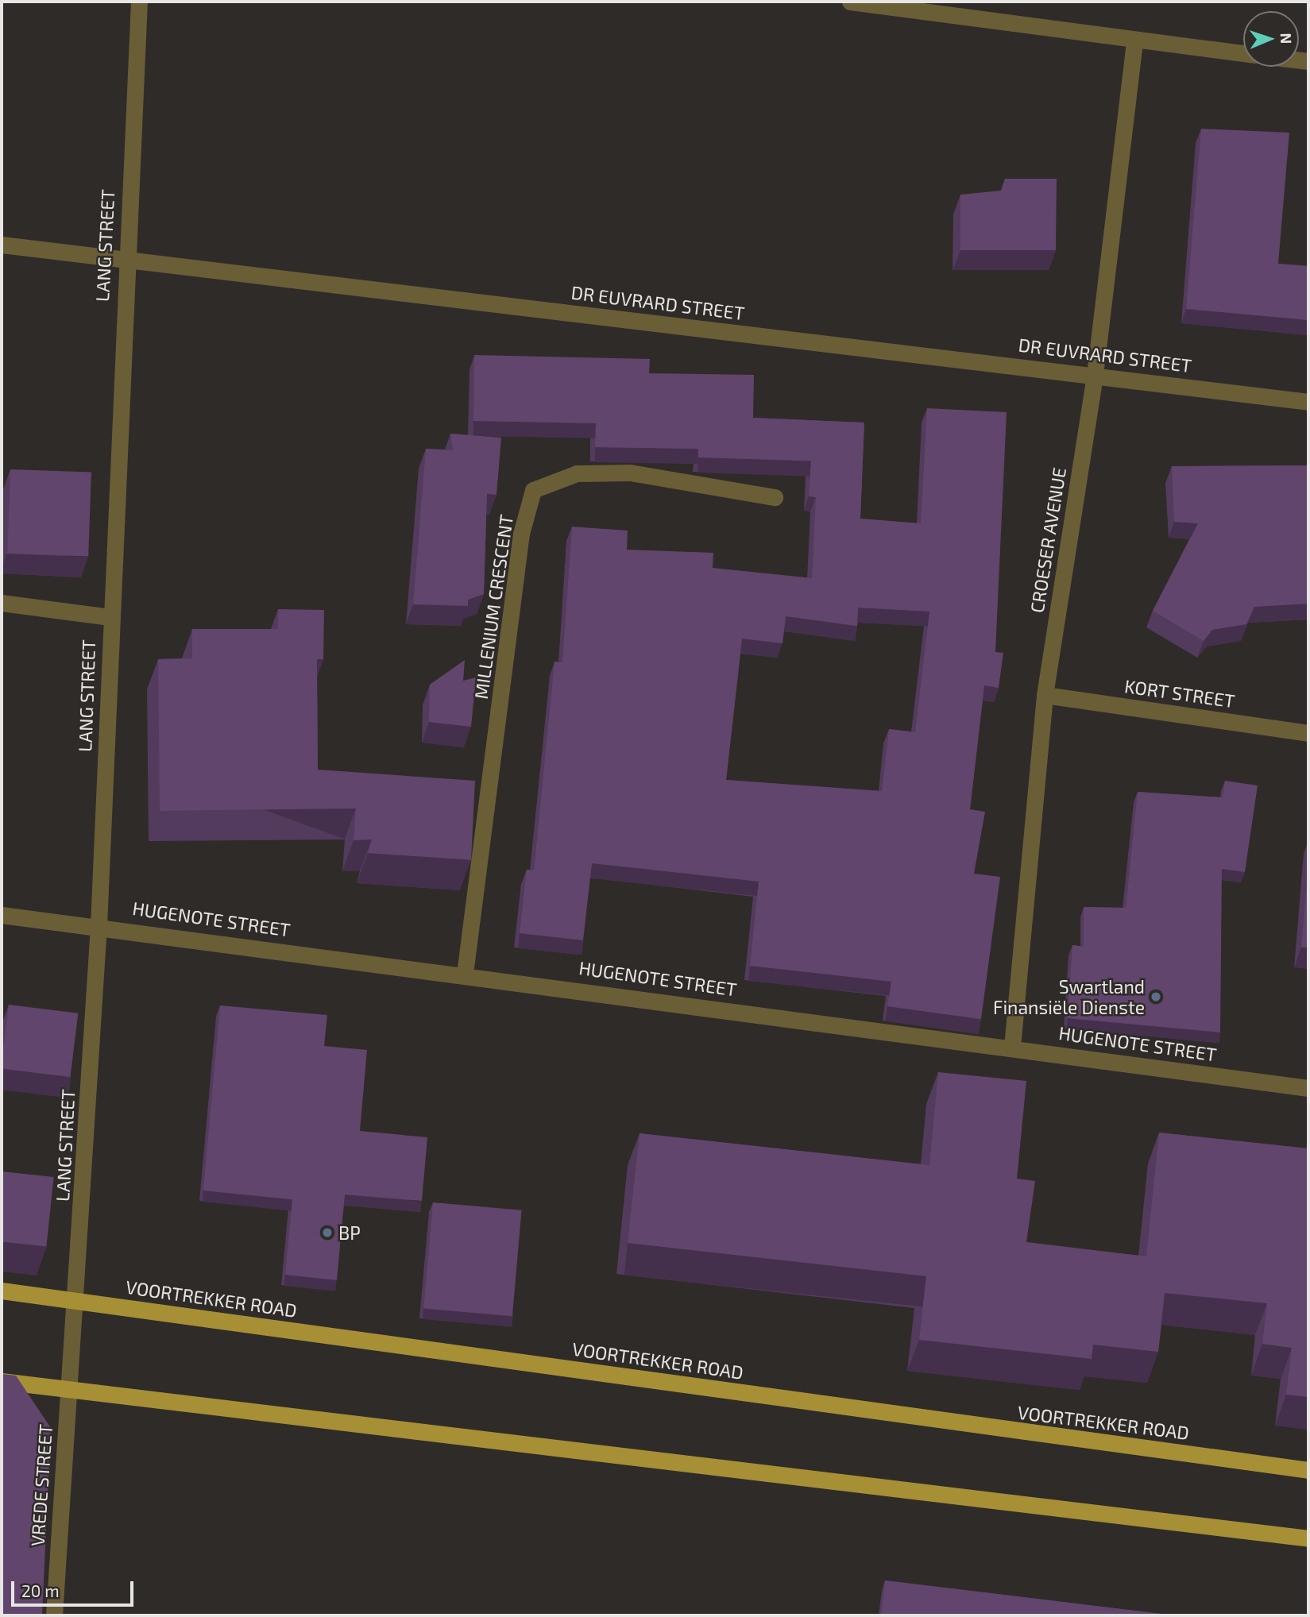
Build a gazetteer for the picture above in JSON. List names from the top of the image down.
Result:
{
  "streets": {
    "main road": ["VOORTREKKER ROAD"],
    "street": [
      "LANG STREET",
      "DR EUVRARD STREET",
      "CROESER AVENUE",
      "MILLENIUM CRESCENT",
      "KORT STREET",
      "HUGENOTE STREET",
      "VREDE STREET"
    ]
  },
  "crossings": [
    ["LANG STREET", "DR EUVRARD STREET"],
    ["LANG STREET", "HUGENOTE STREET"],
    ["LANG STREET", "VOORTREKKER ROAD"],
    ["LANG STREET", "VREDE STREET"],
    ["DR EUVRARD STREET", "CROESER AVENUE"],
    ["CROESER AVENUE", "KORT STREET"],
    ["CROESER AVENUE", "HUGENOTE STREET"],
    ["MILLENIUM CRESCENT", "HUGENOTE STREET"]
  ],
  "places": ["Swartland Finansiële Dienste", "BP"],
  "scale_bar": "20 m",
  "north": "right"
}
